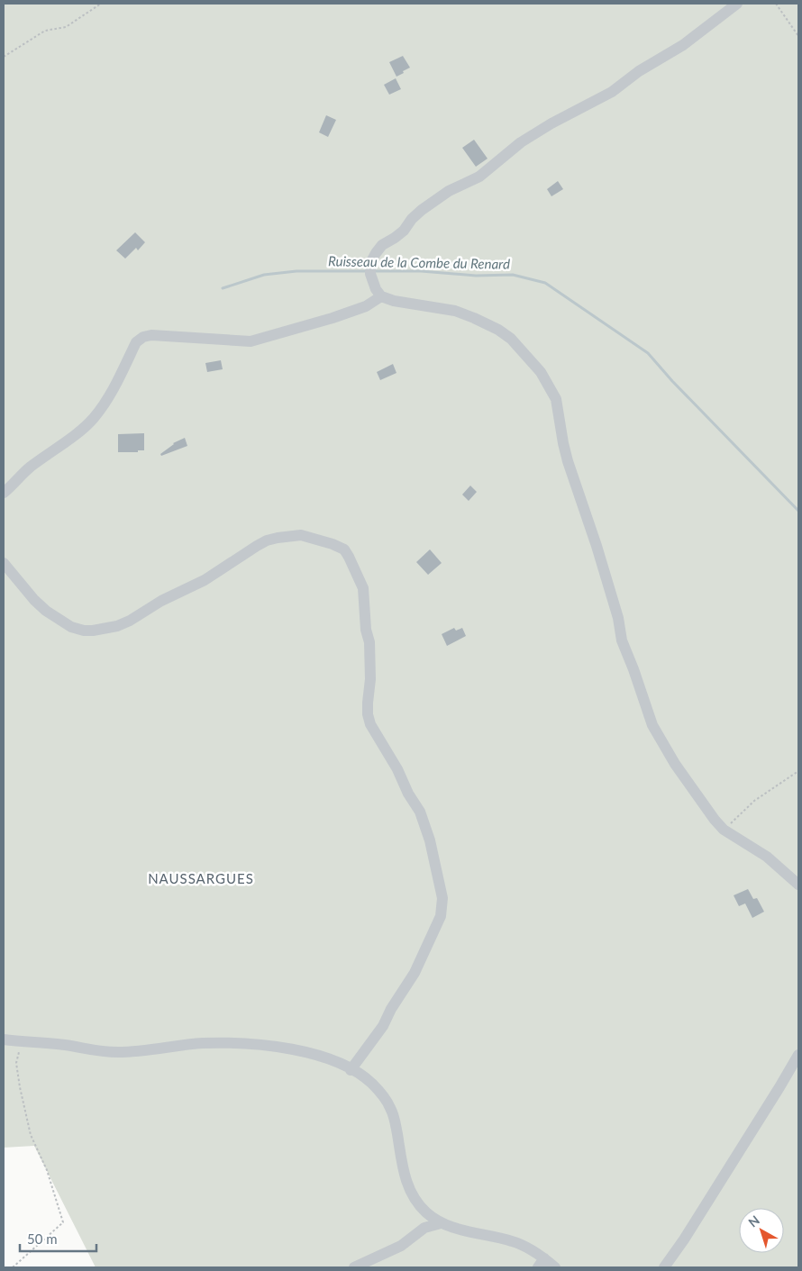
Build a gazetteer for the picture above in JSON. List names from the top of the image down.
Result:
{
  "districts": ["NAUSSARGUES"],
  "water": ["Ruisseau de la Combe du Renard"],
  "scale_bar": "50 m",
  "north": "top left"
}
